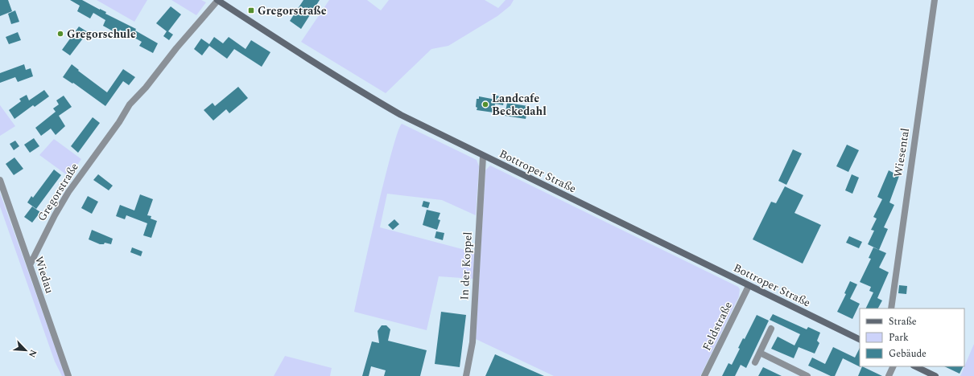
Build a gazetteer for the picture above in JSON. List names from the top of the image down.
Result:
{
  "streets": {
    "main road": ["Bottroper Straße"],
    "street": [
      "Wiesental",
      "Gregorstraße",
      "In der Koppel",
      "Wiedau",
      "Feldstraße"
    ]
  },
  "crossings": [
    ["Bottroper Straße", "Gregorstraße"],
    ["Bottroper Straße", "In der Koppel"],
    ["Bottroper Straße", "Feldstraße"],
    ["Gregorstraße", "Wiedau"]
  ],
  "places": {
    "transit": ["Gregorstraße"],
    "other": ["Gregorschule", "Landcafe Beckedahl"]
  },
  "legend": ["Straße", "Park", "Gebäude"],
  "north": "bottom right"
}
